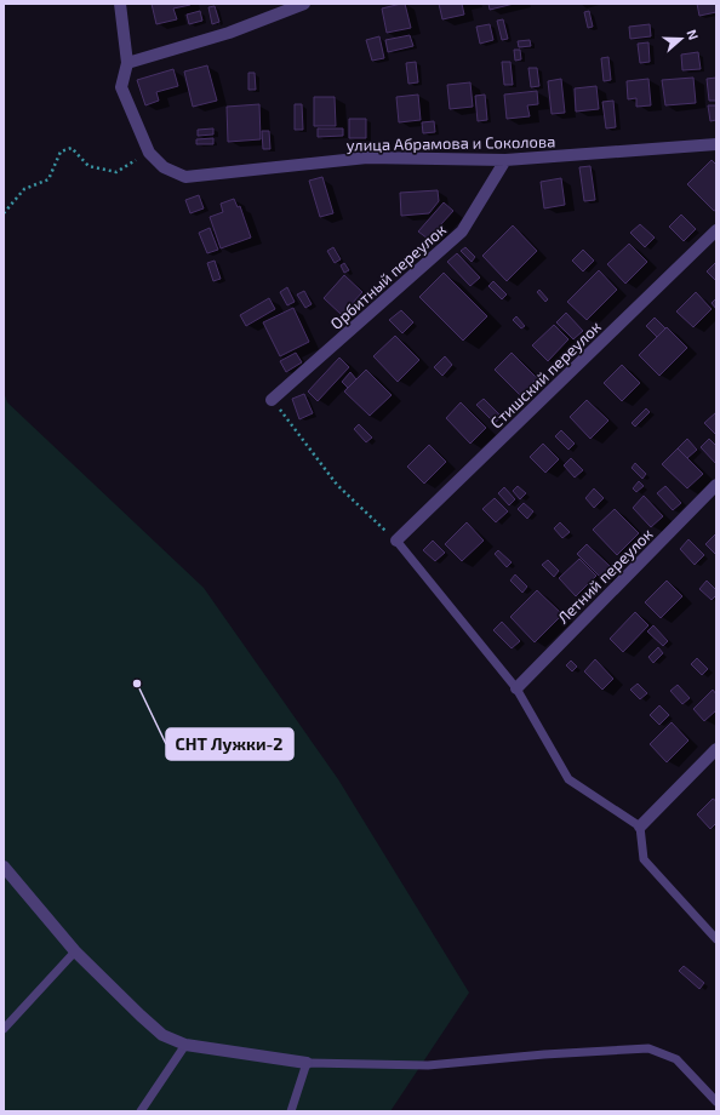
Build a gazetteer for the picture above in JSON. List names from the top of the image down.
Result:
{
  "streets": {
    "street": [
      "улица Абрамова и Соколова",
      "Орбитный переулок",
      "Стишский переулок",
      "Летний переулок"
    ]
  },
  "crossings": [
    ["улица Абрамова и Соколова", "Орбитный переулок"]
  ],
  "places": ["СНТ Лужки-2"],
  "north": "right"
}
